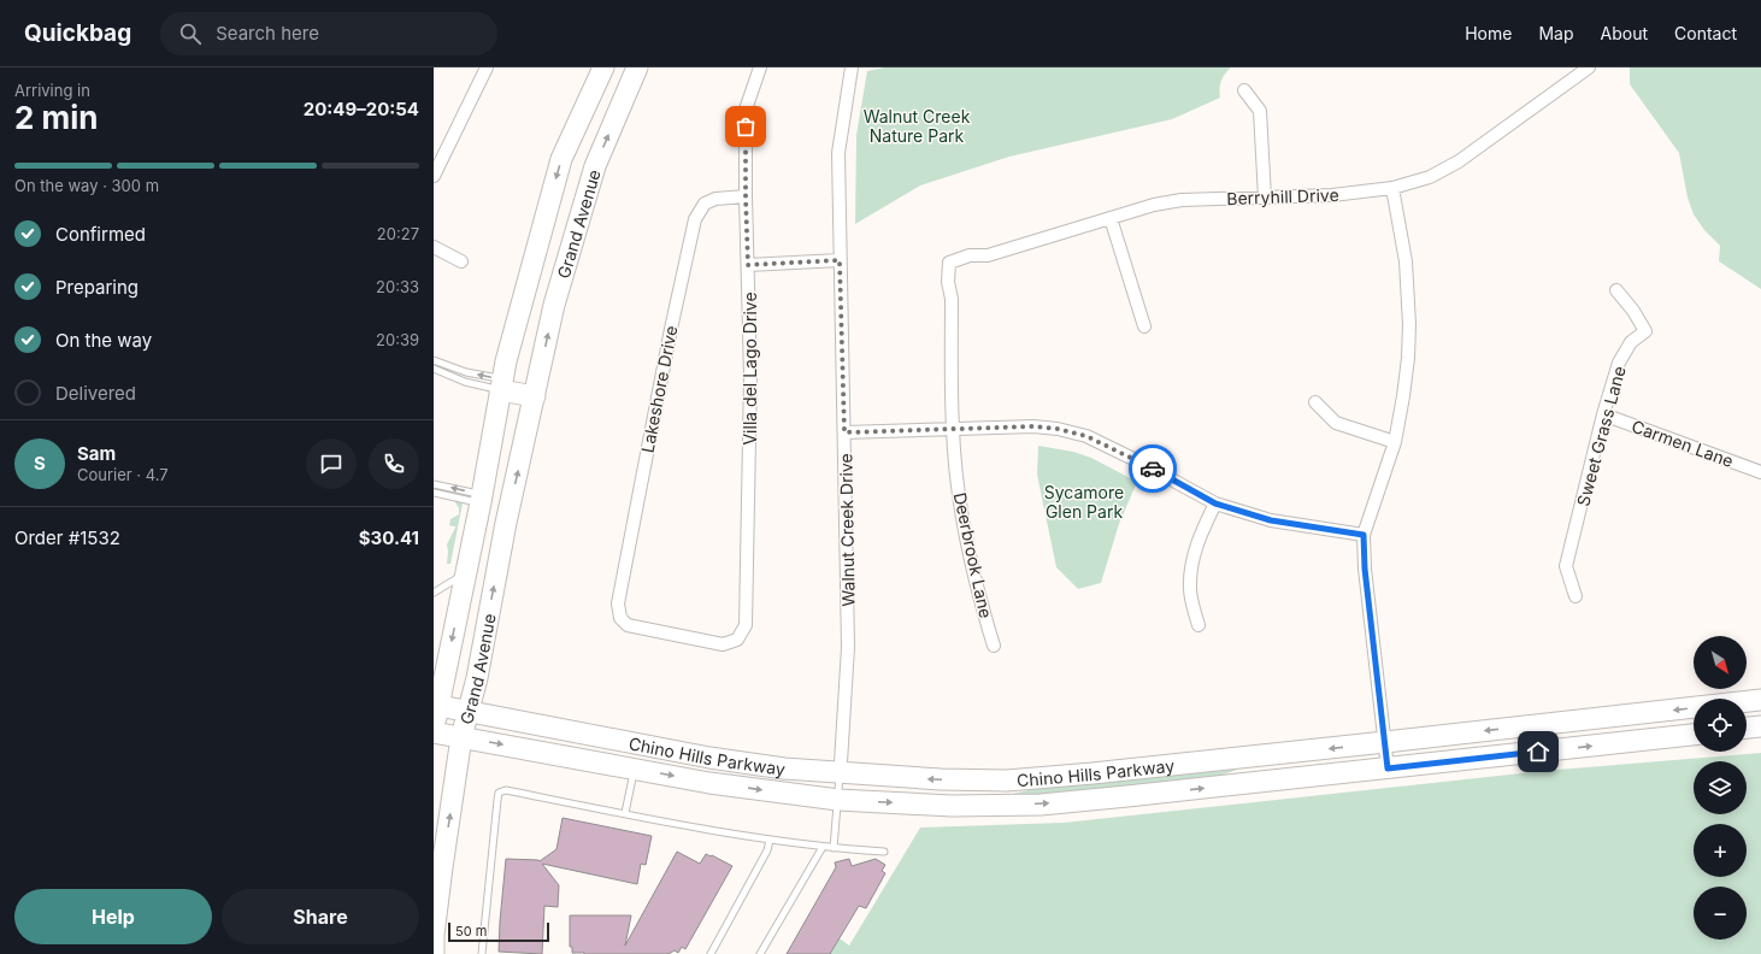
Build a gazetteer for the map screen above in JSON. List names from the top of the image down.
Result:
{
  "streets": {
    "main road": ["Grand Avenue", "Chino Hills Parkway"],
    "street": [
      "Berryhill Drive",
      "Villa del Lago Drive",
      "Lakeshore Drive",
      "Sweet Grass Lane",
      "Carmen Lane",
      "Walnut Creek Drive",
      "Deerbrook Lane"
    ]
  },
  "crossings": [
    ["Berryhill Drive", "Deerbrook Lane"],
    ["Grand Avenue", "Chino Hills Parkway"],
    ["Villa del Lago Drive", "Lakeshore Drive"],
    ["Sweet Grass Lane", "Carmen Lane"],
    ["Walnut Creek Drive", "Chino Hills Parkway"]
  ],
  "parks": ["Walnut Creek Nature Park", "Sycamore Glen Park"],
  "scale_bar": "50 m",
  "north": "bottom right",
  "page": {
    "header": "Quickbag",
    "search": "Search here",
    "nav": [
      "Home",
      "Map",
      "About",
      "Contact"
    ],
    "heading": ["2 min", "Arriving in", "20:49–20:54"],
    "panel": [
      "Sam",
      "Courier · 4.7",
      "Order #1532",
      "$30.41"
    ],
    "bar": "On the way · 300 m",
    "list": [
      ["Confirmed", "20:27"],
      ["Preparing", "20:33"],
      ["On the way", "20:39"],
      "Delivered"
    ],
    "round": "S",
    "map_buttons": ["+", "−"],
    "buttons": ["Help", "Share"],
    "scale": "50 m"
  }
}
